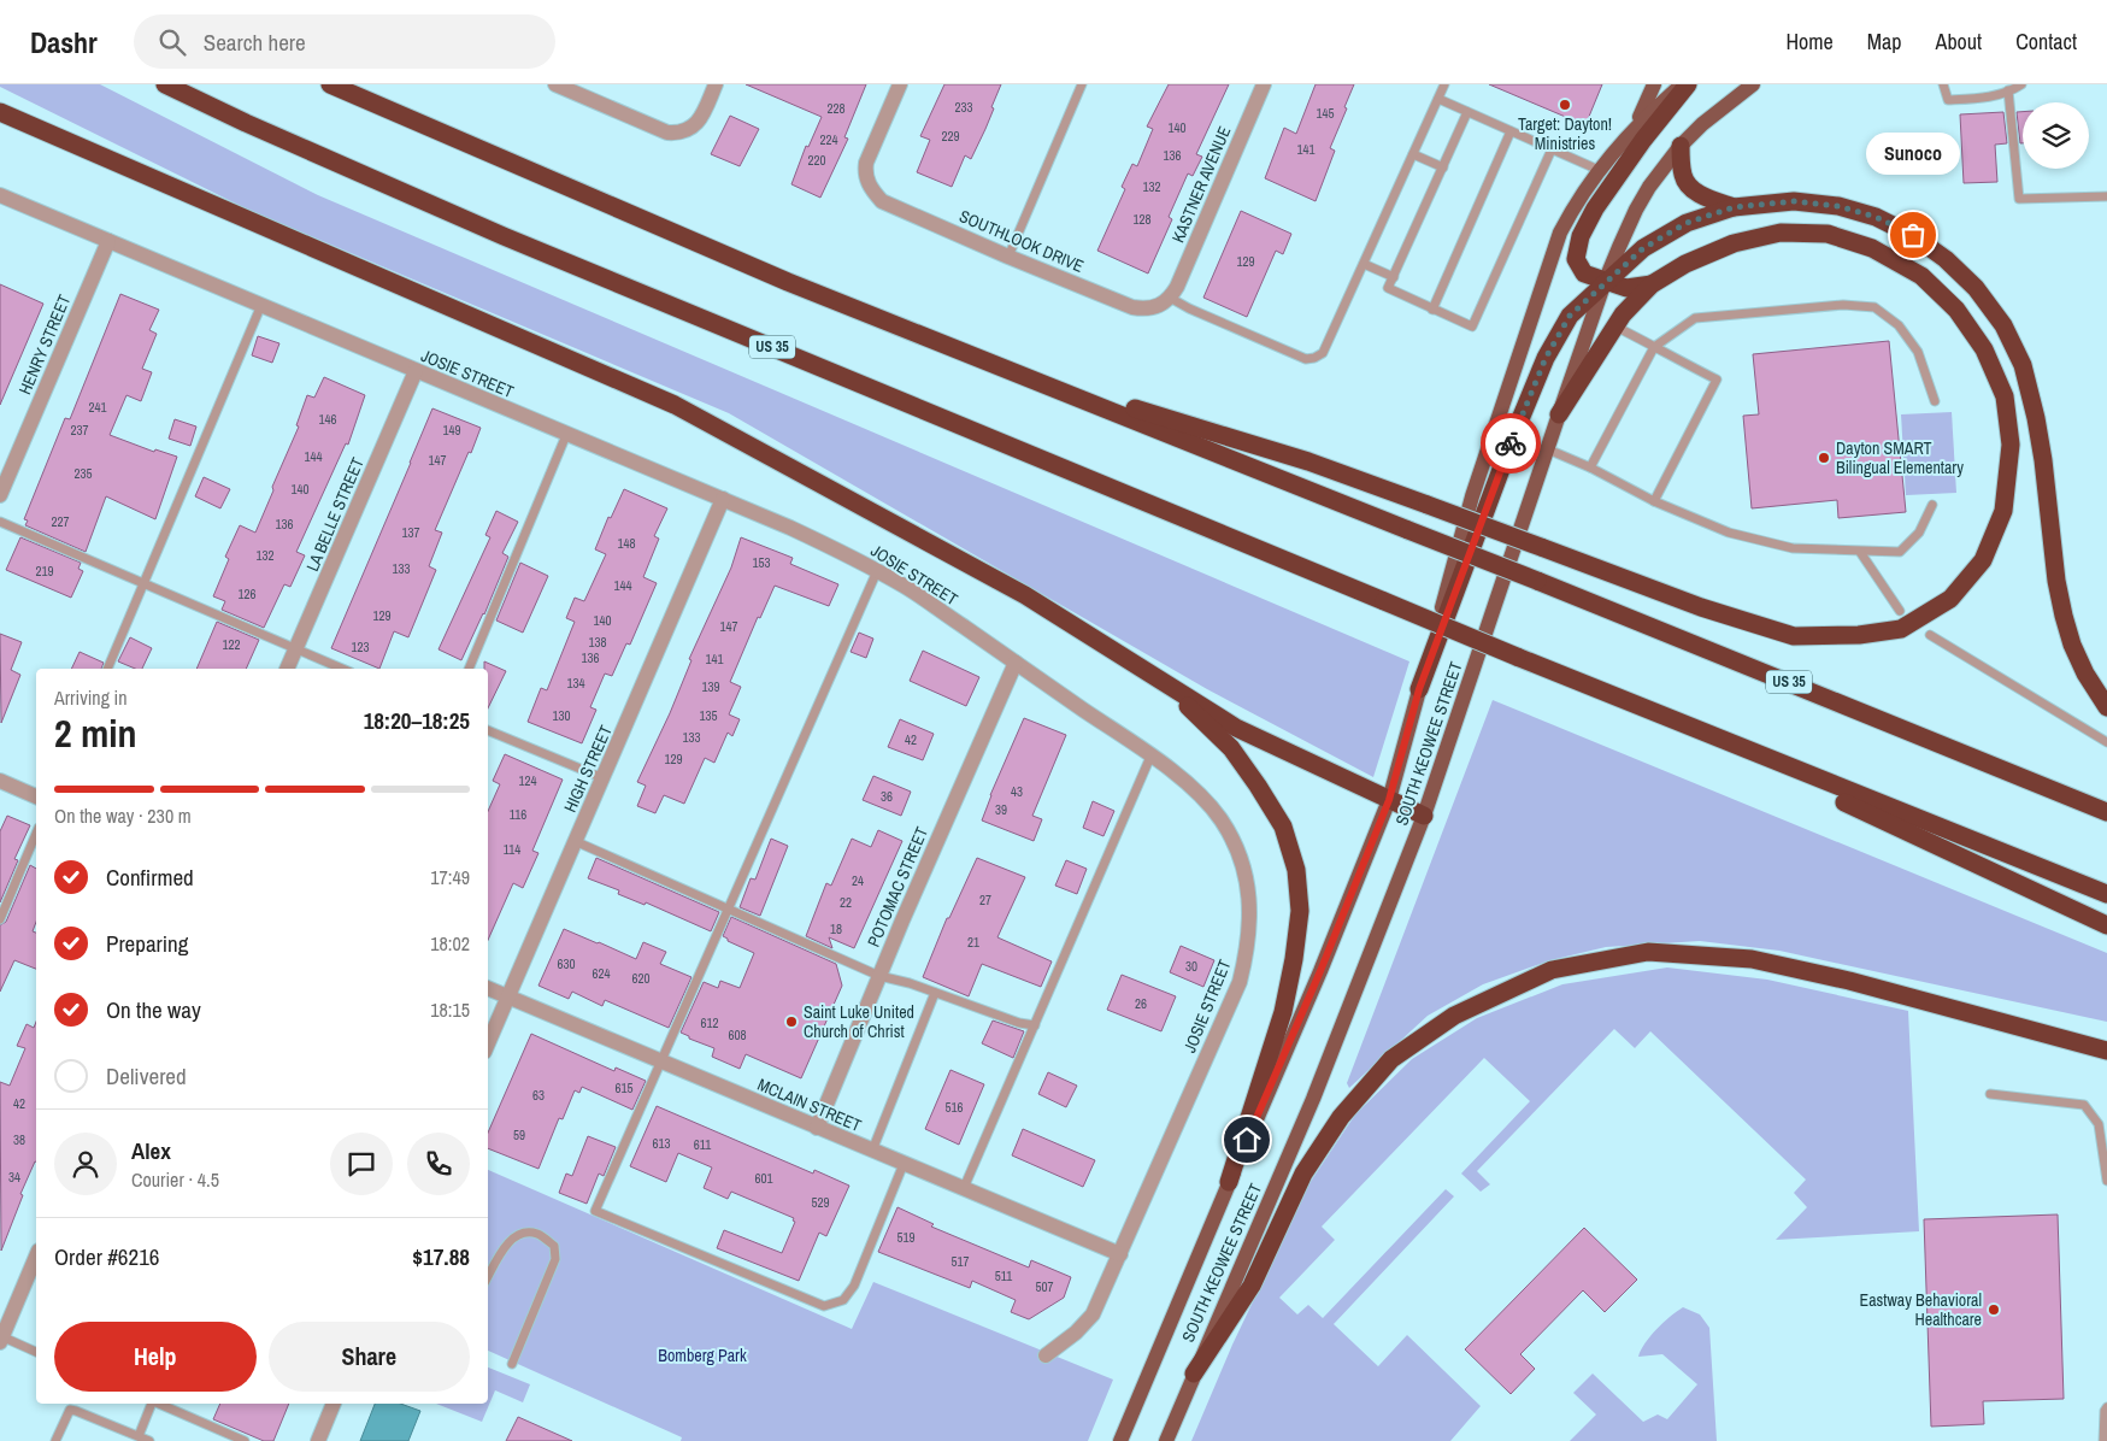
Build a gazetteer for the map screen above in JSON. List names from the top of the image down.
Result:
{
  "streets": {
    "highway": ["US 35"],
    "main road": ["SOUTH KEOWEE STREET"],
    "street": [
      "KASTNER AVENUE",
      "SOUTHLOOK DRIVE",
      "HENRY STREET",
      "JOSIE STREET",
      "LA BELLE STREET",
      "HIGH STREET",
      "POTOMAC STREET",
      "MCLAIN STREET"
    ]
  },
  "crossings": [
    ["KASTNER AVENUE", "SOUTHLOOK DRIVE"],
    ["HENRY STREET", "JOSIE STREET"],
    ["JOSIE STREET", "LA BELLE STREET"],
    ["JOSIE STREET", "HIGH STREET"],
    ["JOSIE STREET", "POTOMAC STREET"],
    ["JOSIE STREET", "MCLAIN STREET"],
    ["HIGH STREET", "MCLAIN STREET"],
    ["POTOMAC STREET", "MCLAIN STREET"]
  ],
  "parks": ["Bomberg Park"],
  "places": [
    "Target: Dayton! Ministries",
    "Sunoco",
    "Dayton SMART Bilingual Elementary",
    "Saint Luke United Church of Christ",
    "Eastway Behavioral Healthcare"
  ],
  "house_numbers": [
    "233",
    "228",
    "145",
    "140",
    "229",
    "224",
    "141",
    "136",
    "220",
    "132",
    "128",
    "129",
    "241",
    "146",
    "237",
    "149",
    "144",
    "147",
    "235",
    "140",
    "227",
    "136",
    "137",
    "148",
    "132",
    "153",
    "133",
    "219",
    "144",
    "126",
    "129",
    "140",
    "147",
    "138",
    "122",
    "123",
    "136",
    "141",
    "134",
    "139",
    "130",
    "135",
    "133",
    "42",
    "129",
    "124",
    "43",
    "36",
    "39",
    "116",
    "114",
    "24",
    "27",
    "22",
    "18",
    "21",
    "630",
    "30",
    "624",
    "620",
    "26",
    "612",
    "608",
    "615",
    "63",
    "42",
    "516",
    "59",
    "38",
    "613",
    "611",
    "34",
    "601",
    "529",
    "519",
    "517",
    "511",
    "507"
  ],
  "page": {
    "header": "Dashr",
    "search": "Search here",
    "nav": [
      "Home",
      "Map",
      "About",
      "Contact"
    ],
    "bubble": "Sunoco",
    "heading": ["2 min", "Arriving in", "18:20–18:25"],
    "panel": [
      "Alex",
      "Courier · 4.5",
      "Order #6216",
      "$17.88"
    ],
    "bar": "On the way · 230 m",
    "list": [
      ["Confirmed", "17:49"],
      ["Preparing", "18:02"],
      ["On the way", "18:15"],
      "Delivered"
    ],
    "buttons": ["Help", "Share"]
  }
}
